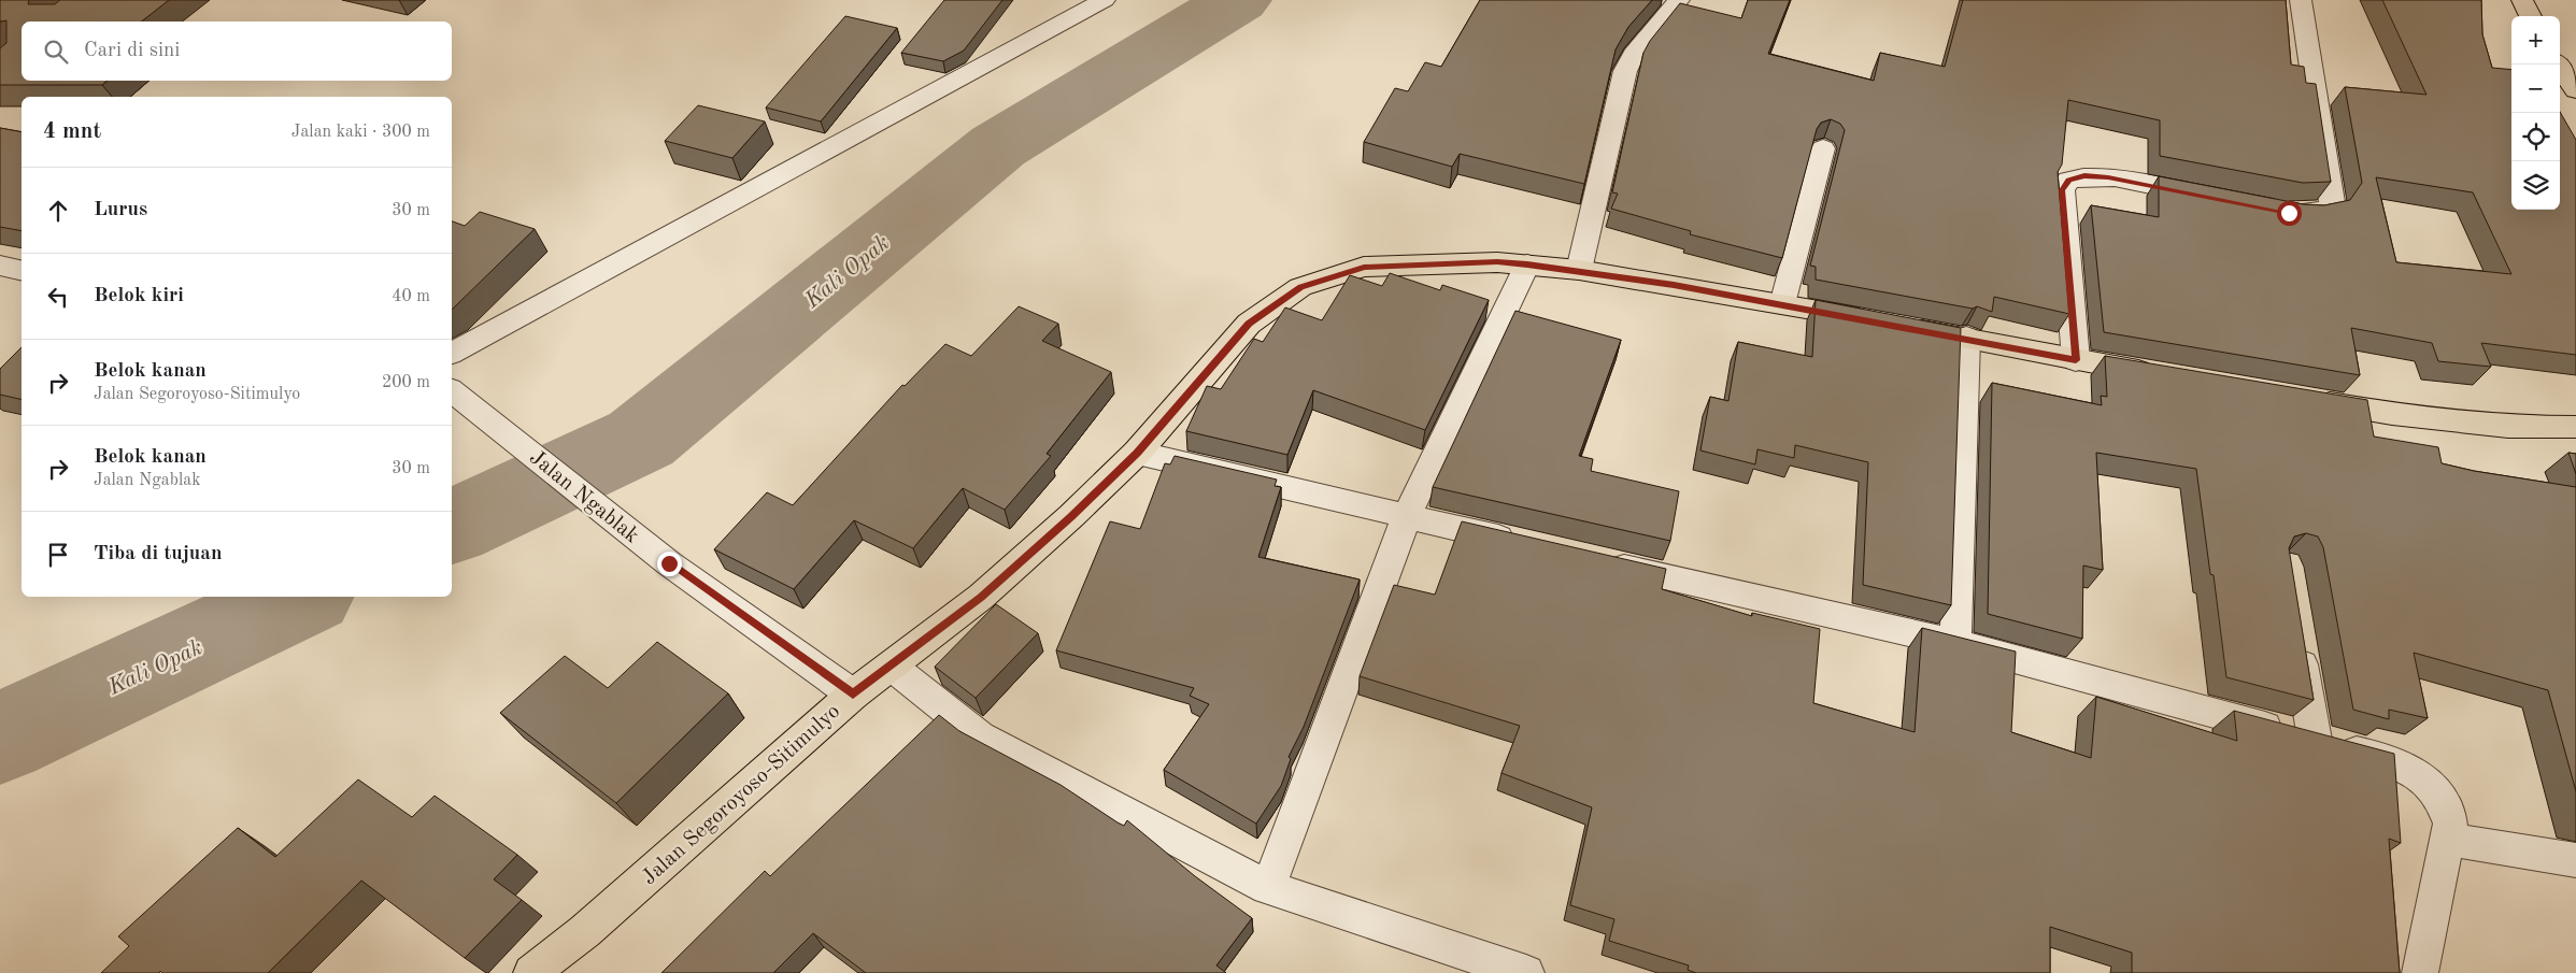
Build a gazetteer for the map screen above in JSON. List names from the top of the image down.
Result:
{
  "streets": {
    "main road": ["Jalan Segoroyoso-Sitimulyo"],
    "street": ["Jalan Ngablak"]
  },
  "crossings": [
    ["Jalan Ngablak", "Jalan Segoroyoso-Sitimulyo"]
  ],
  "water": ["Kali Opak"],
  "page": {
    "map_buttons": ["+", "−"],
    "search": "Cari di sini",
    "heading": ["4 mnt", "Jalan kaki · 300 m"],
    "list": [
      ["Lurus", "30 m"],
      ["Belok kiri", "40 m"],
      ["Belok kanan", "Jalan Segoroyoso-Sitimulyo", "200 m"],
      ["Belok kanan", "Jalan Ngablak", "30 m"],
      "Tiba di tujuan"
    ]
  }
}
